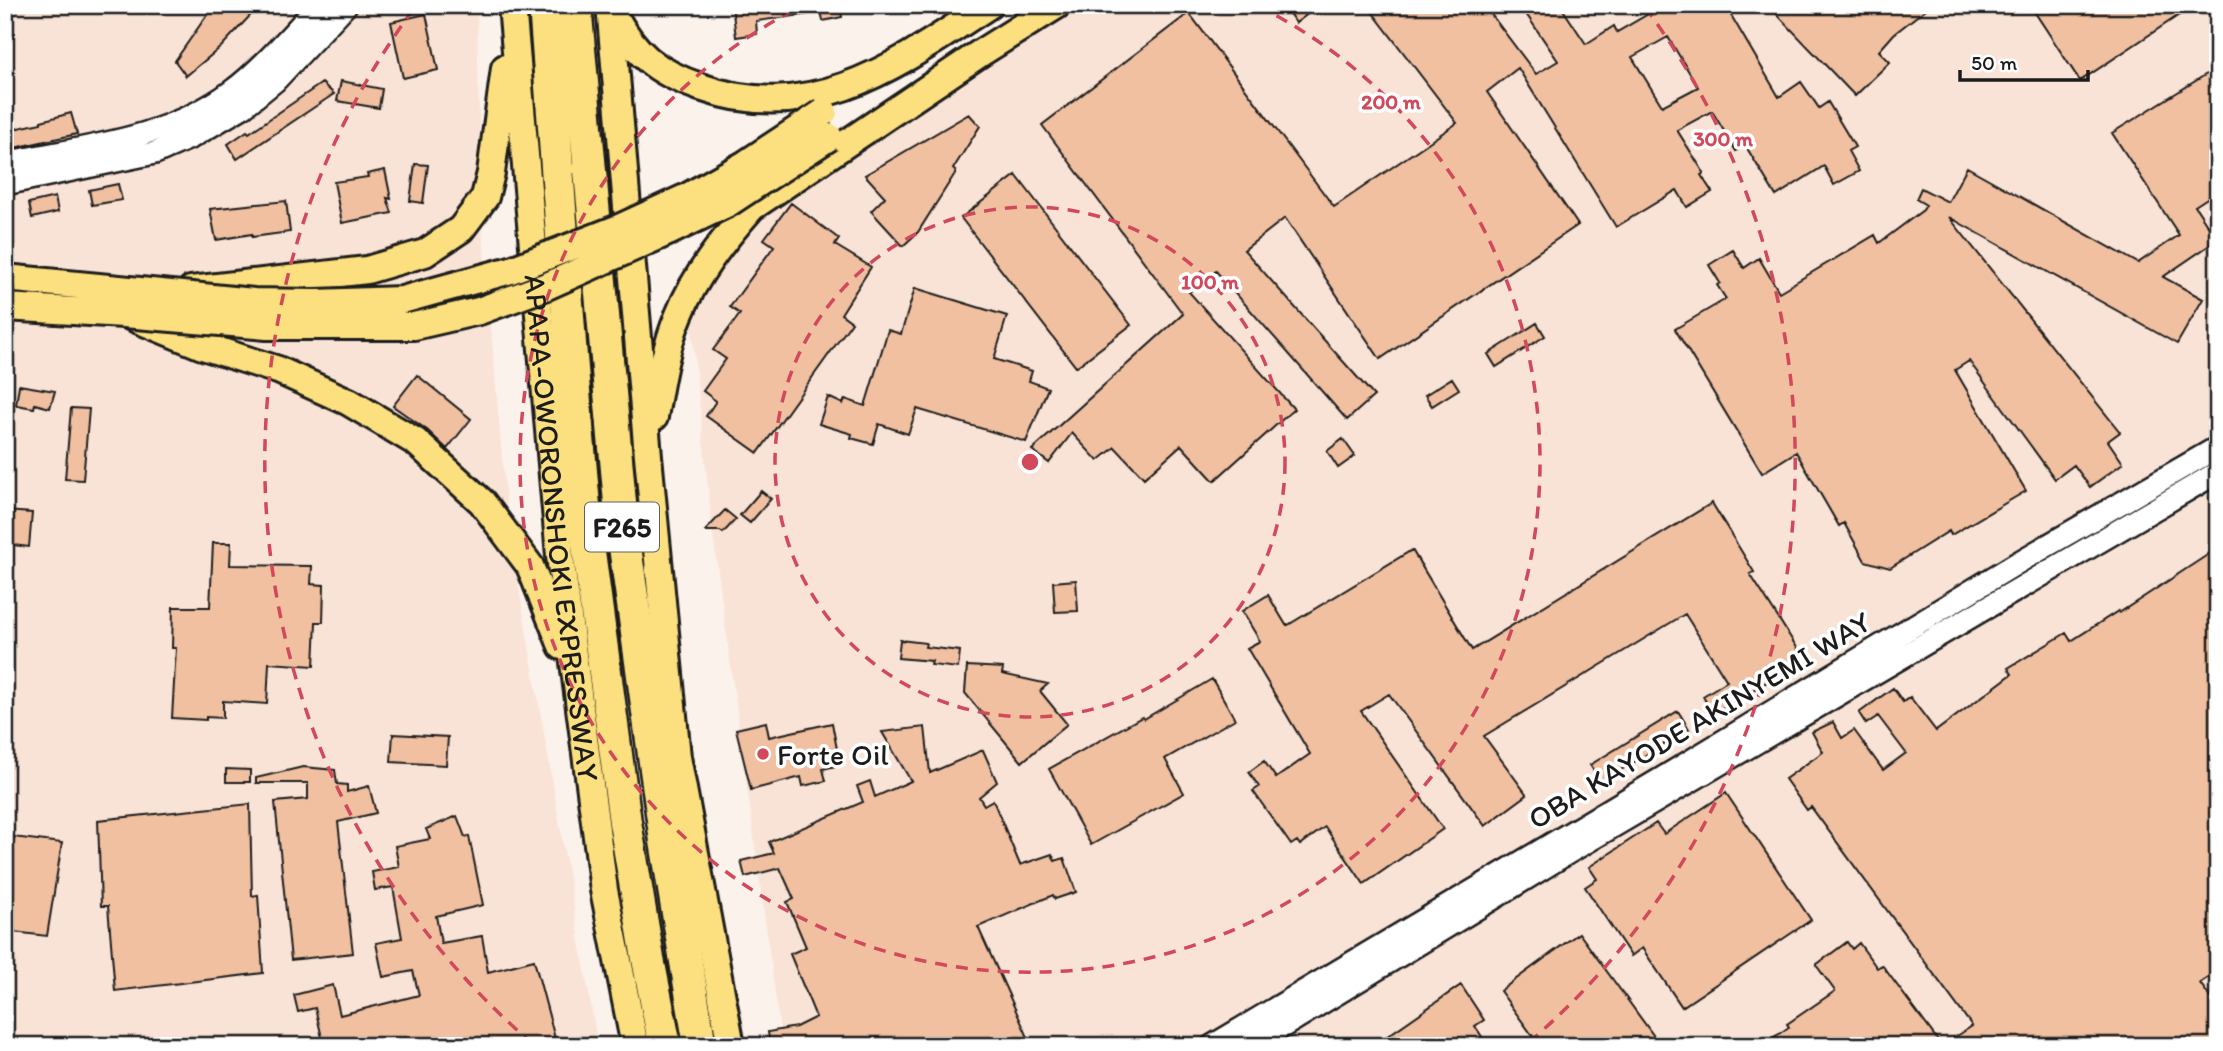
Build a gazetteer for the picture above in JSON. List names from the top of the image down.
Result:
{
  "streets": {
    "highway": ["APAPA-OWORONSHOKI EXPRESSWAY", "F265"],
    "street": ["OBA KAYODE AKINYEMI WAY"]
  },
  "places": ["Forte Oil"],
  "scale_bar": "50 m",
  "rings": ["200 m", "300 m", "100 m"]
}
